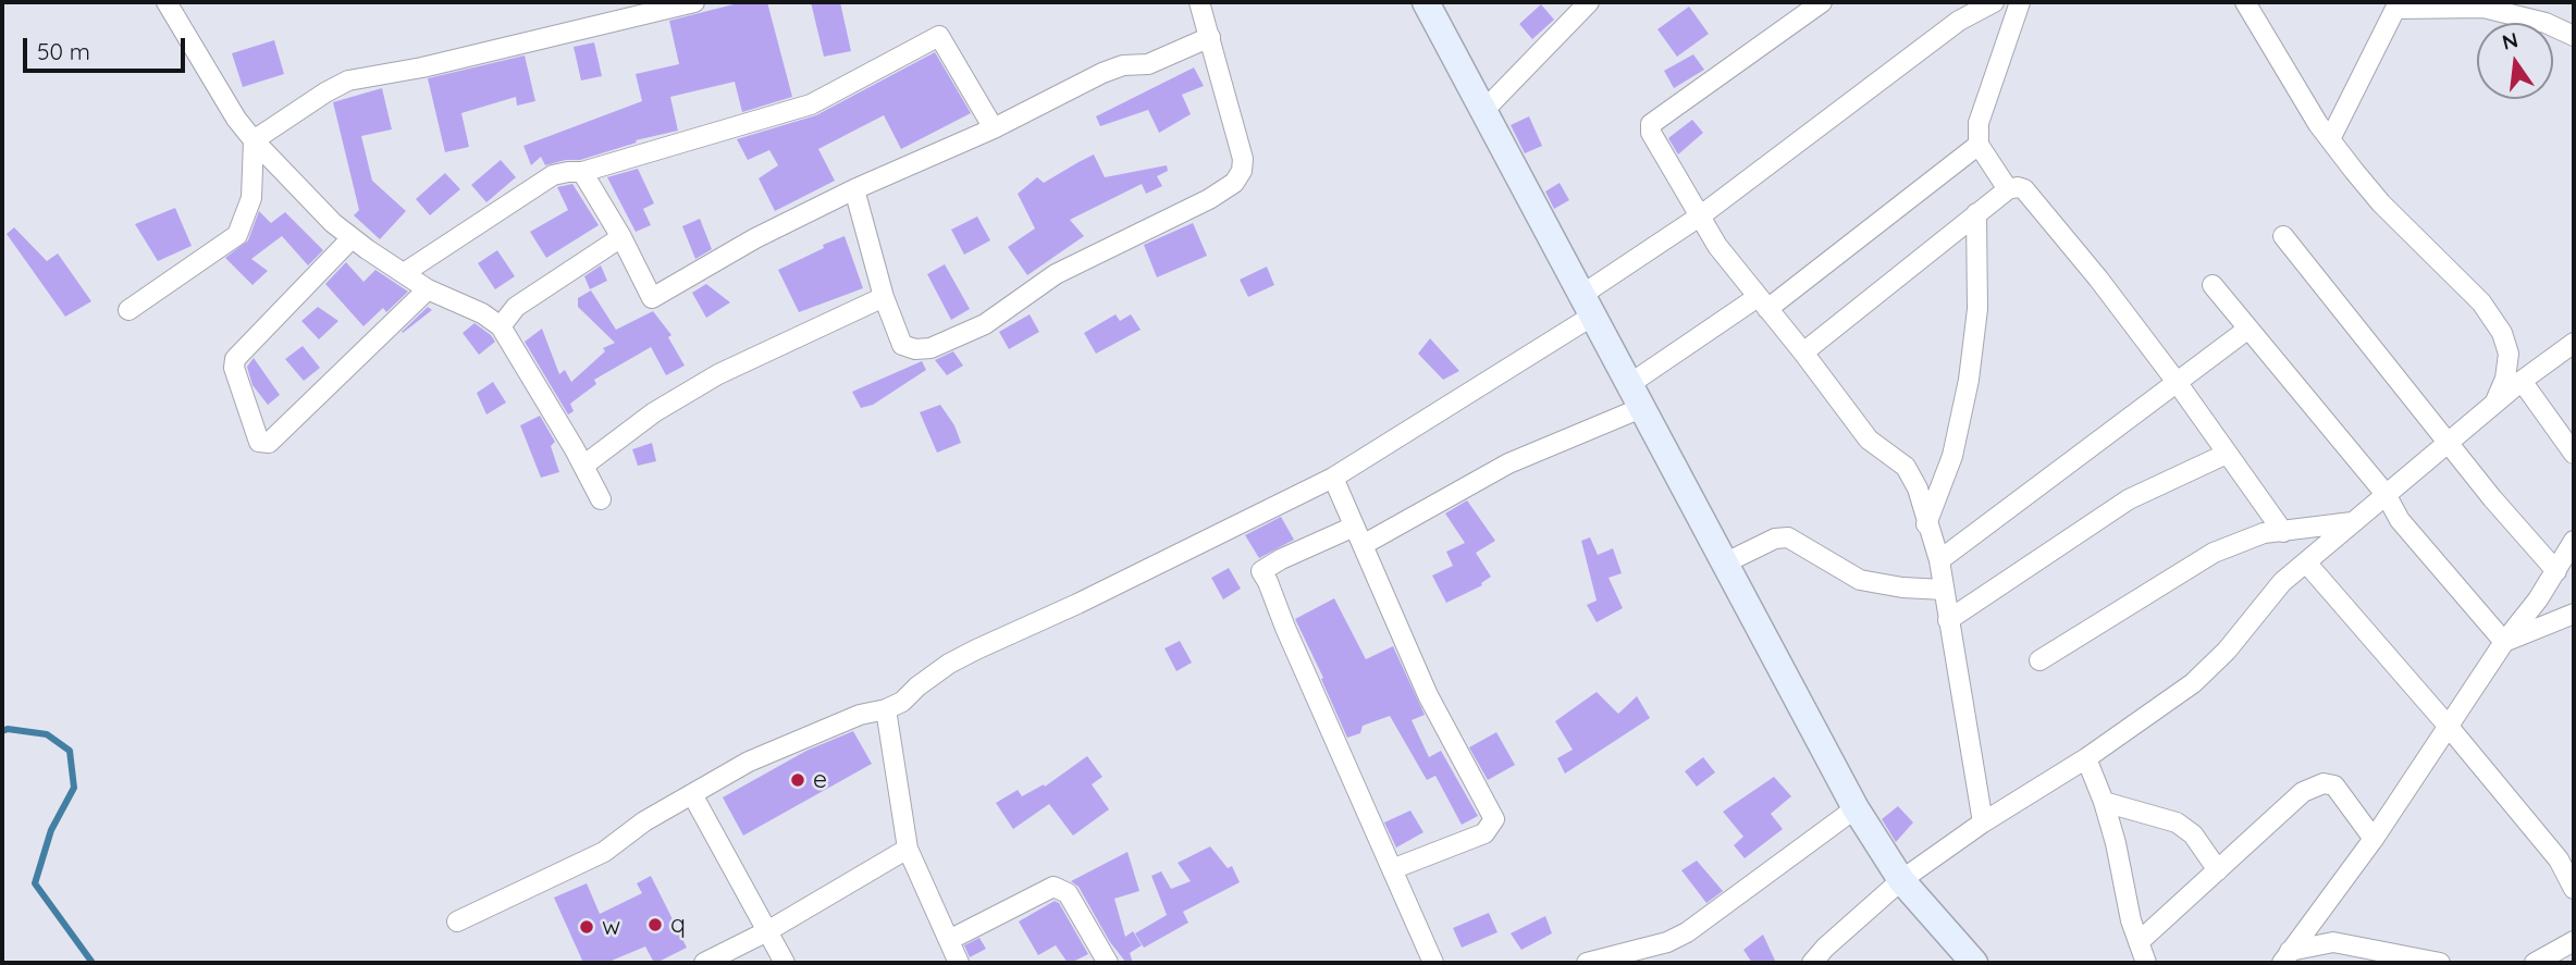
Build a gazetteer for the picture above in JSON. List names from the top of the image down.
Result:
{
  "places": ["e", "q", "w"],
  "scale_bar": "50 m",
  "north": "top"
}
